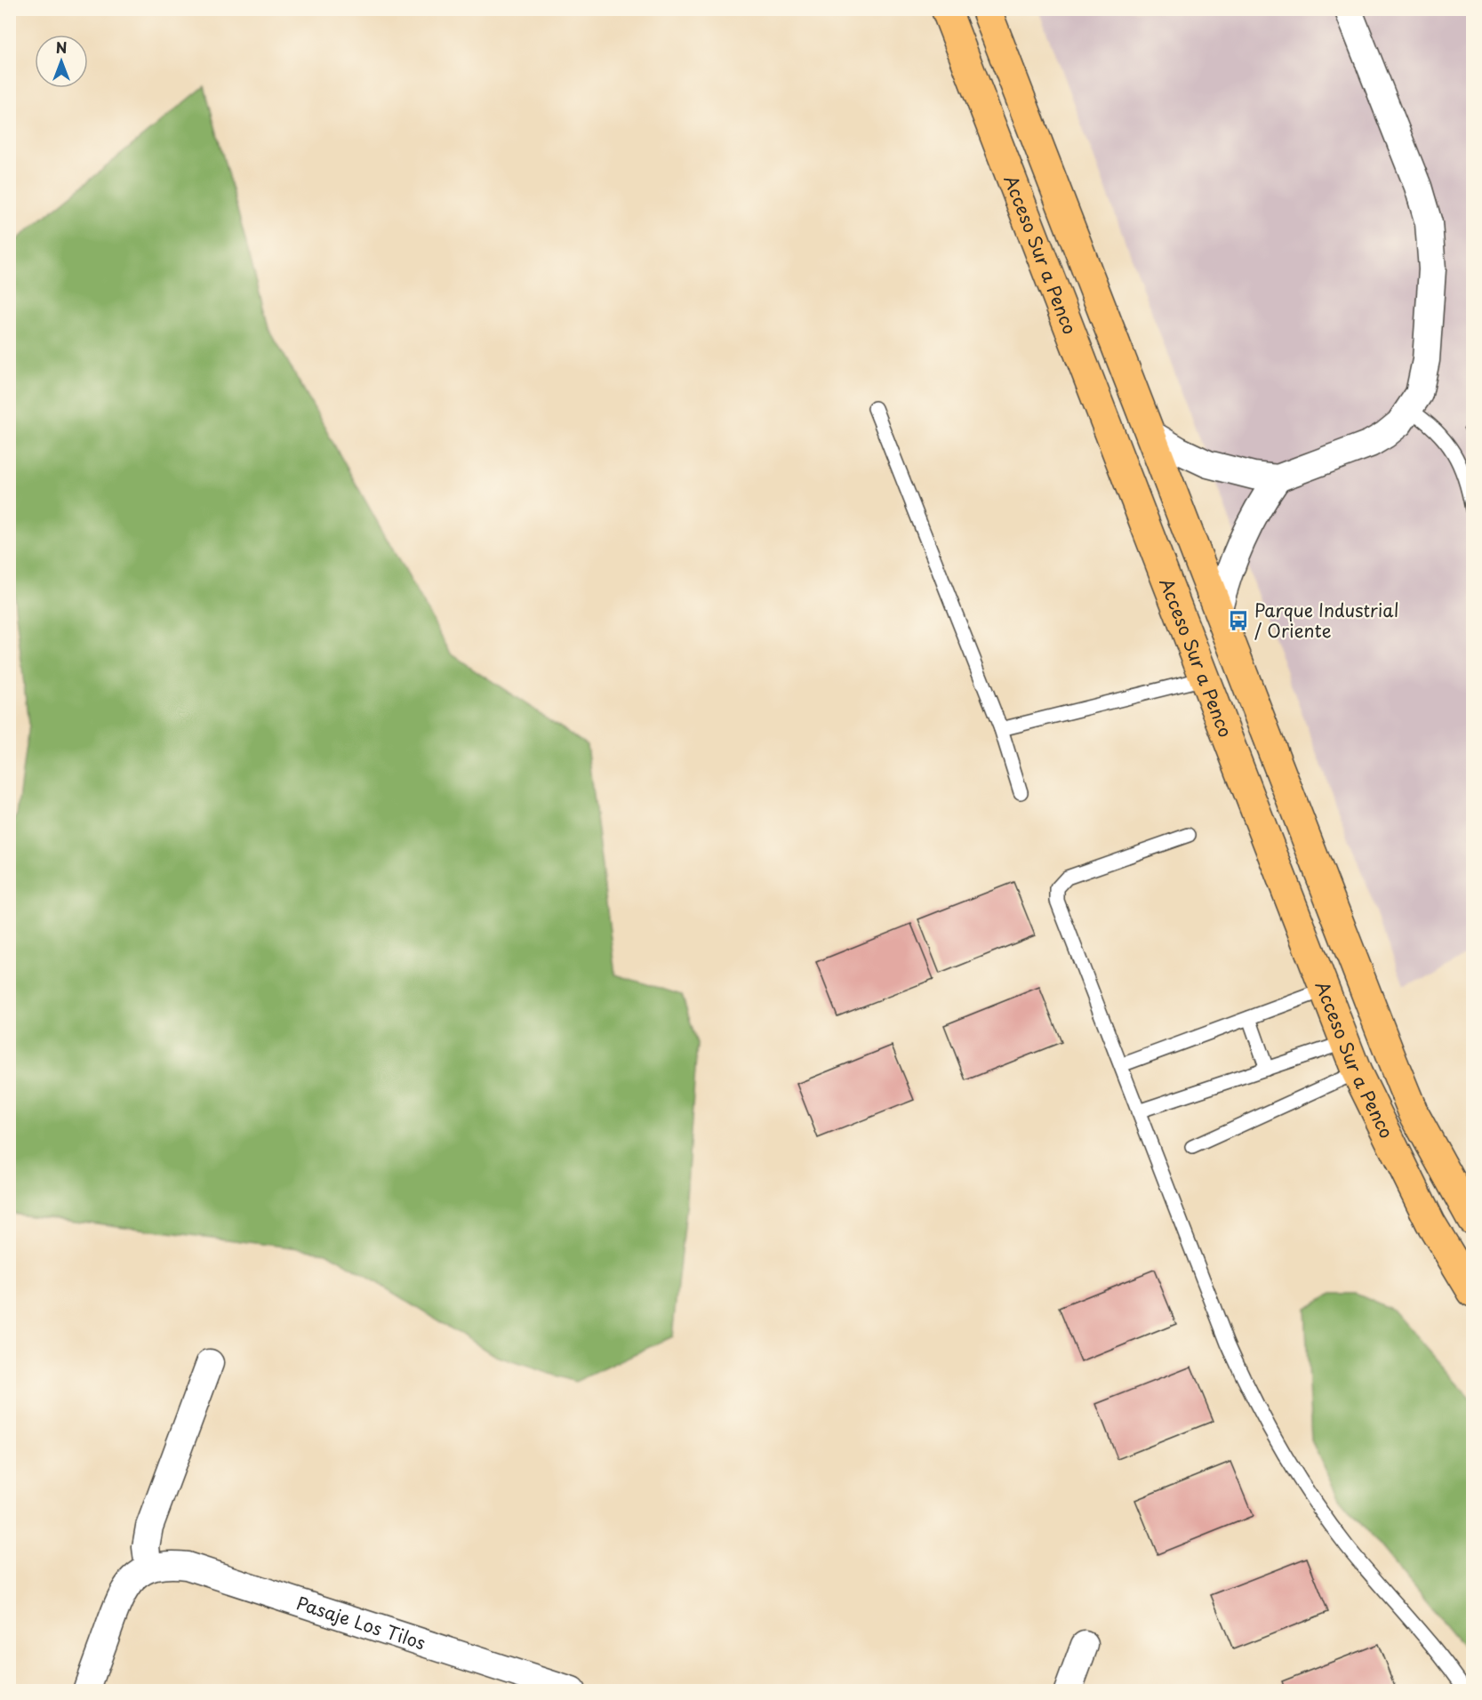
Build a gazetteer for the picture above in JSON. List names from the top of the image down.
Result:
{
  "streets": {
    "main road": ["Acceso Sur a Penco"],
    "street": ["Pasaje Los Tilos"]
  },
  "places": {
    "bus stop": ["Parque Industrial / Oriente"]
  },
  "north": "top"
}
